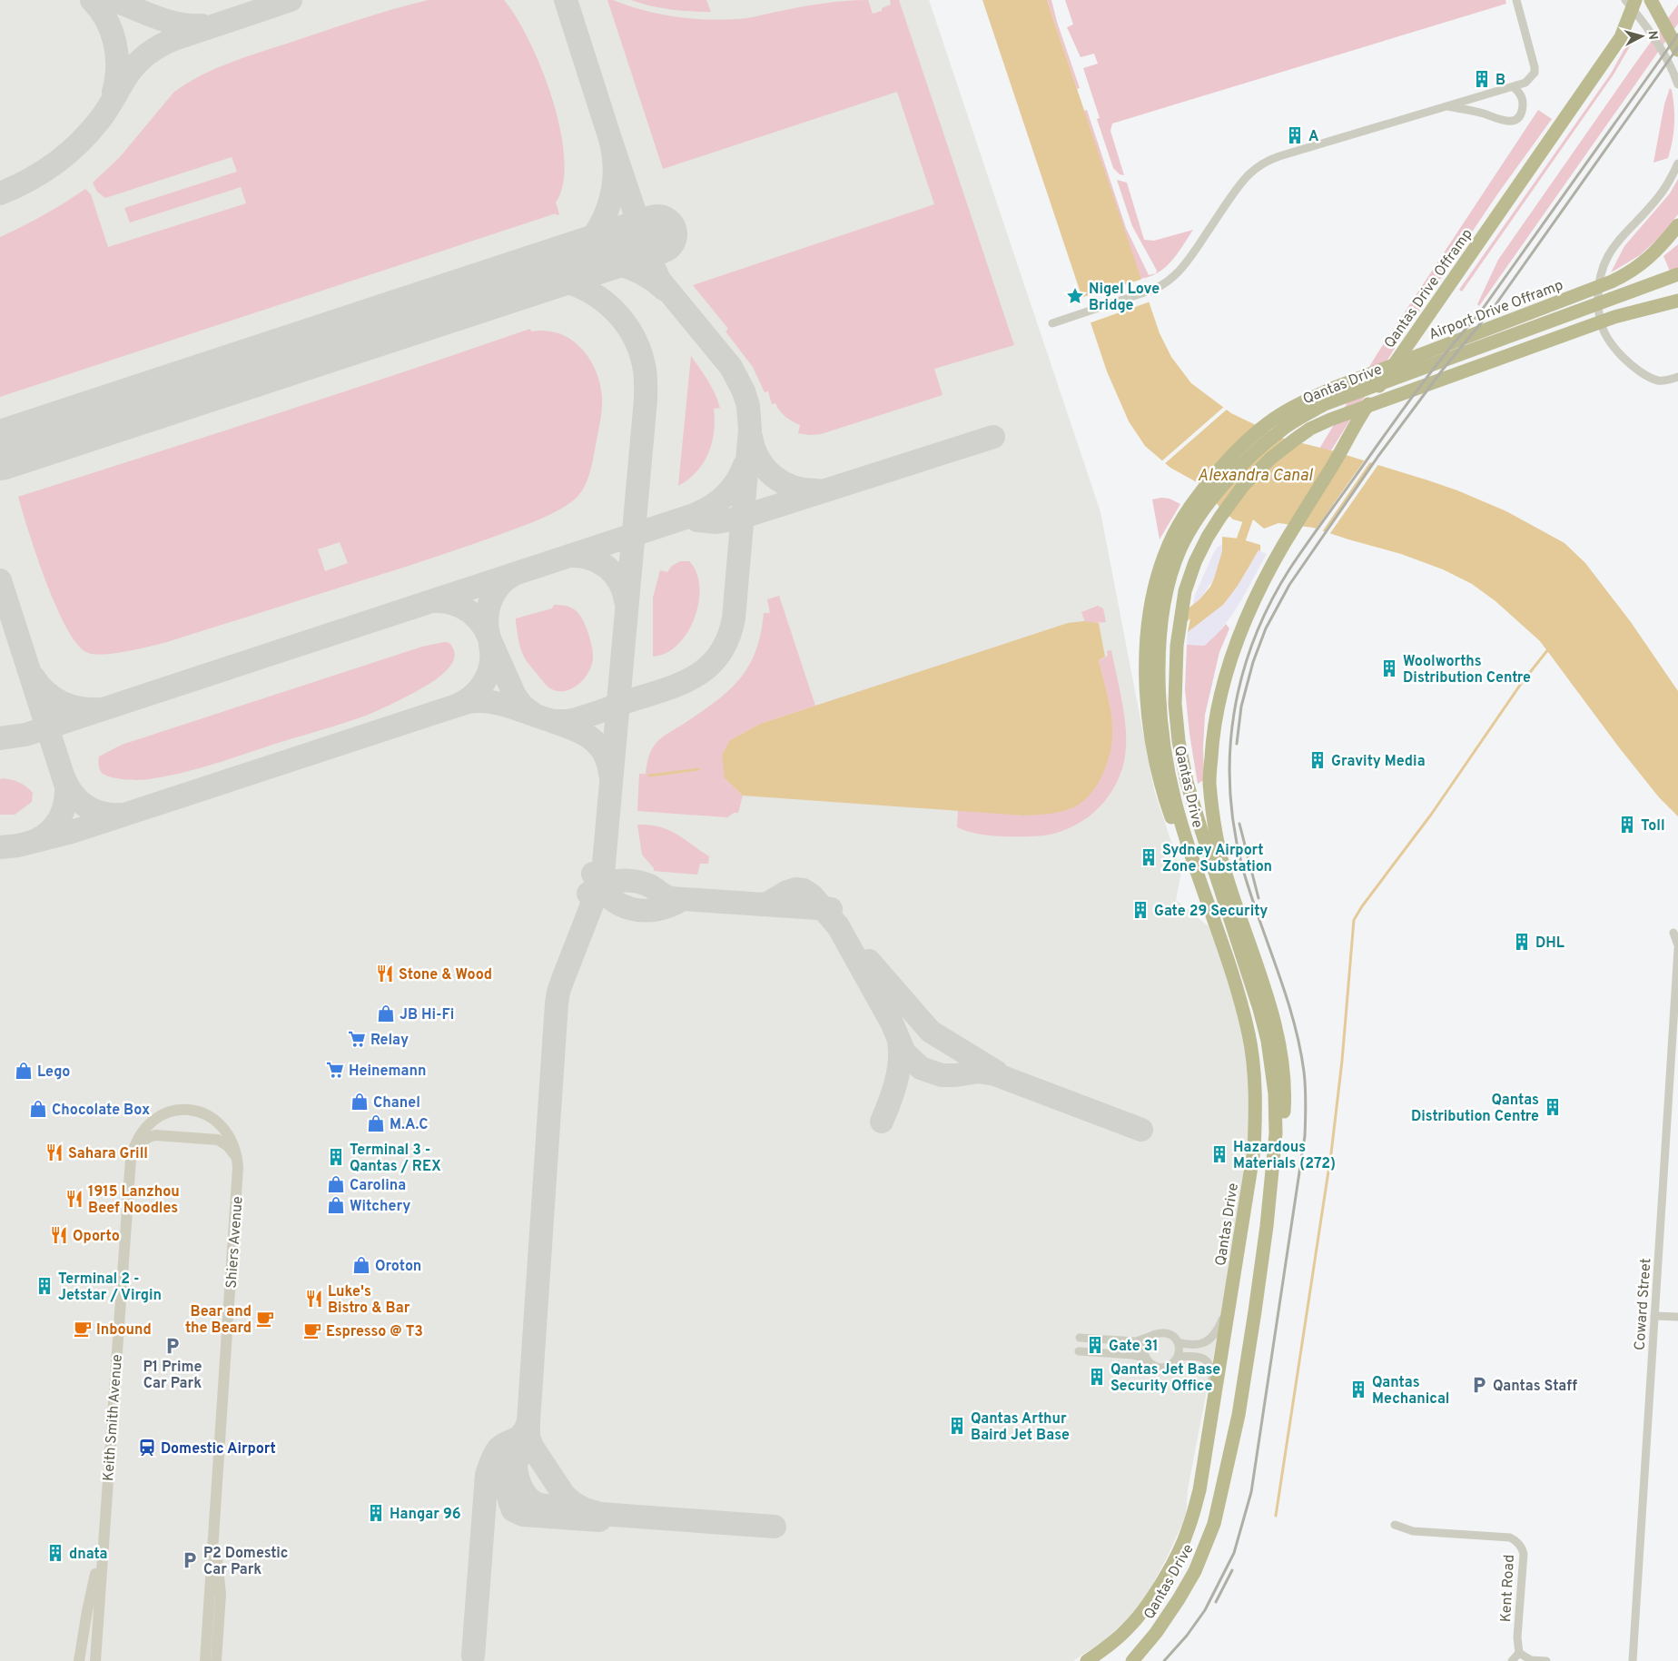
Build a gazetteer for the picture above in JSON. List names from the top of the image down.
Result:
{
  "streets": {
    "highway": ["Qantas Drive Offramp", "Airport Drive Offramp", "Qantas Drive"],
    "street": [
      "Shiers Avenue",
      "Coward Street",
      "Keith Smith Avenue",
      "Kent Road"
    ]
  },
  "crossings": [
    ["Qantas Drive Offramp", "Qantas Drive"],
    ["Airport Drive Offramp", "Qantas Drive"],
    ["Shiers Avenue", "Keith Smith Avenue"]
  ],
  "water": ["Alexandra Canal"],
  "places": {
    "building": [
      "B",
      "A",
      "Woolworths Distribution Centre",
      "Gravity Media",
      "Toll",
      "Sydney Airport Zone Substation",
      "Gate 29 Security",
      "DHL",
      "Qantas Distribution Centre",
      "Hazardous Materials (272)",
      "Terminal 3 - Qantas / REX",
      "Terminal 2 - Jetstar / Virgin",
      "Gate 31",
      "Qantas Jet Base Security Office",
      "Qantas Mechanical",
      "Qantas Arthur Baird Jet Base",
      "Hangar 96",
      "dnata"
    ],
    "place": ["Nigel Love Bridge"],
    "restaurant": [
      "Stone & Wood",
      "Sahara Grill",
      "1915 Lanzhou Beef Noodles",
      "Oporto",
      "Luke's Bistro & Bar"
    ],
    "shop": [
      "JB Hi-Fi",
      "Lego",
      "Chanel",
      "Chocolate Box",
      "M.A.C",
      "Carolina",
      "Witchery",
      "Oroton"
    ],
    "supermarket": ["Relay", "Heinemann"],
    "cafe": ["Bear and the Beard", "Inbound", "Espresso @ T3"],
    "parking": ["P1 Prime Car Park", "Qantas Staff", "P2 Domestic Car Park"],
    "station": ["Domestic Airport"]
  },
  "north": "right"
}
